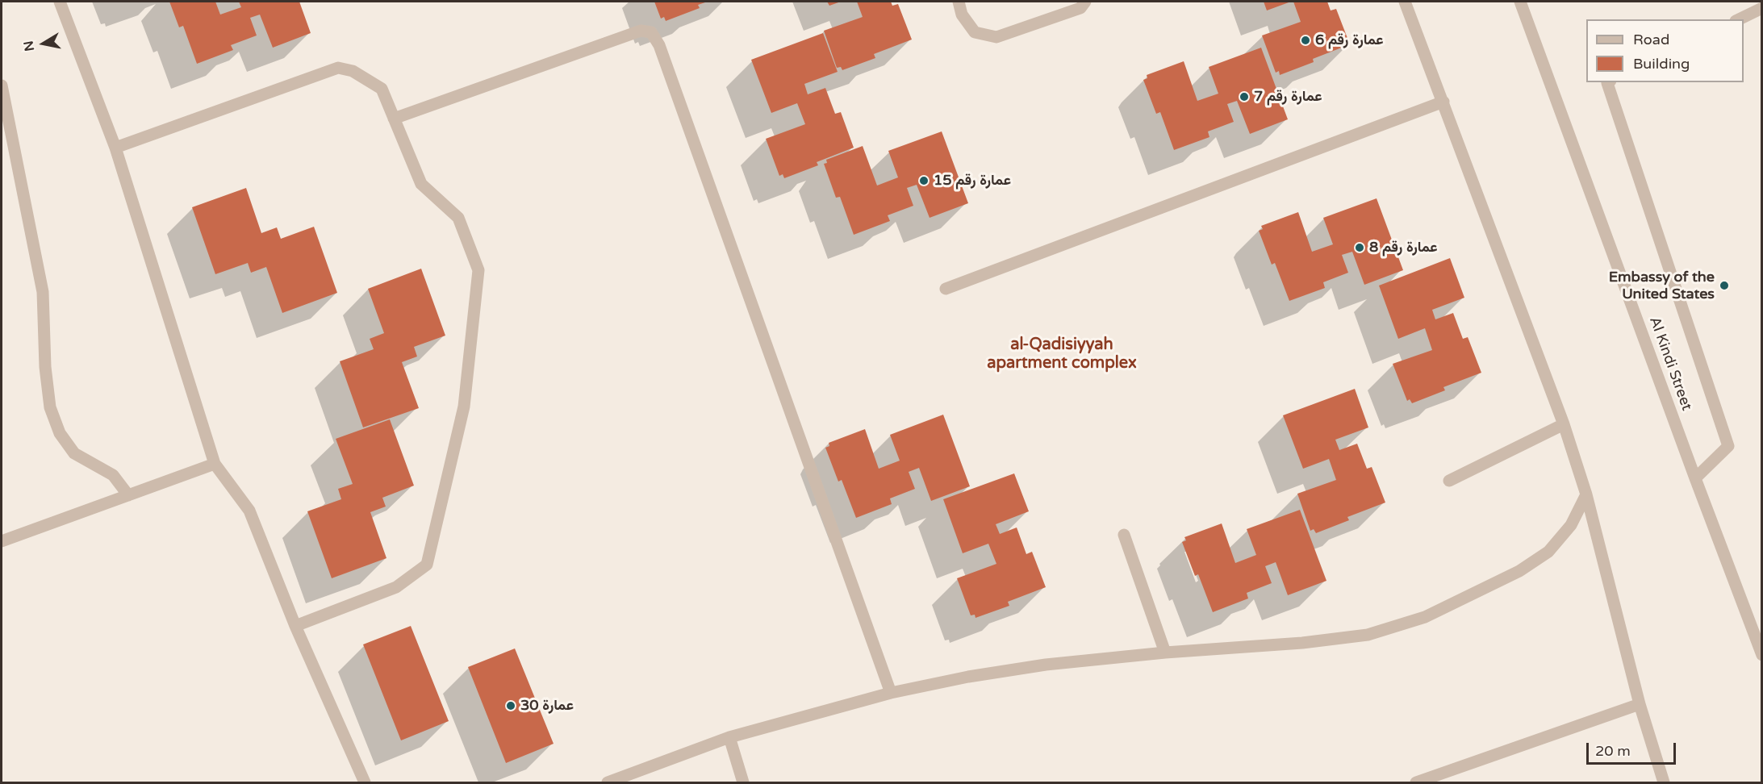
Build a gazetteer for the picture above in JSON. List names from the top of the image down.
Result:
{
  "streets": {
    "street": ["Al Kindi Street"]
  },
  "districts": ["al-Qadisiyyah apartment complex"],
  "places": [
    "عمارة رقم 6",
    "عمارة رقم 7",
    "عمارة رقم 15",
    "عمارة رقم 8",
    "Embassy of the United States",
    "عمارة 30"
  ],
  "legend": ["Road", "Building"],
  "scale_bar": "20 m",
  "north": "left"
}
